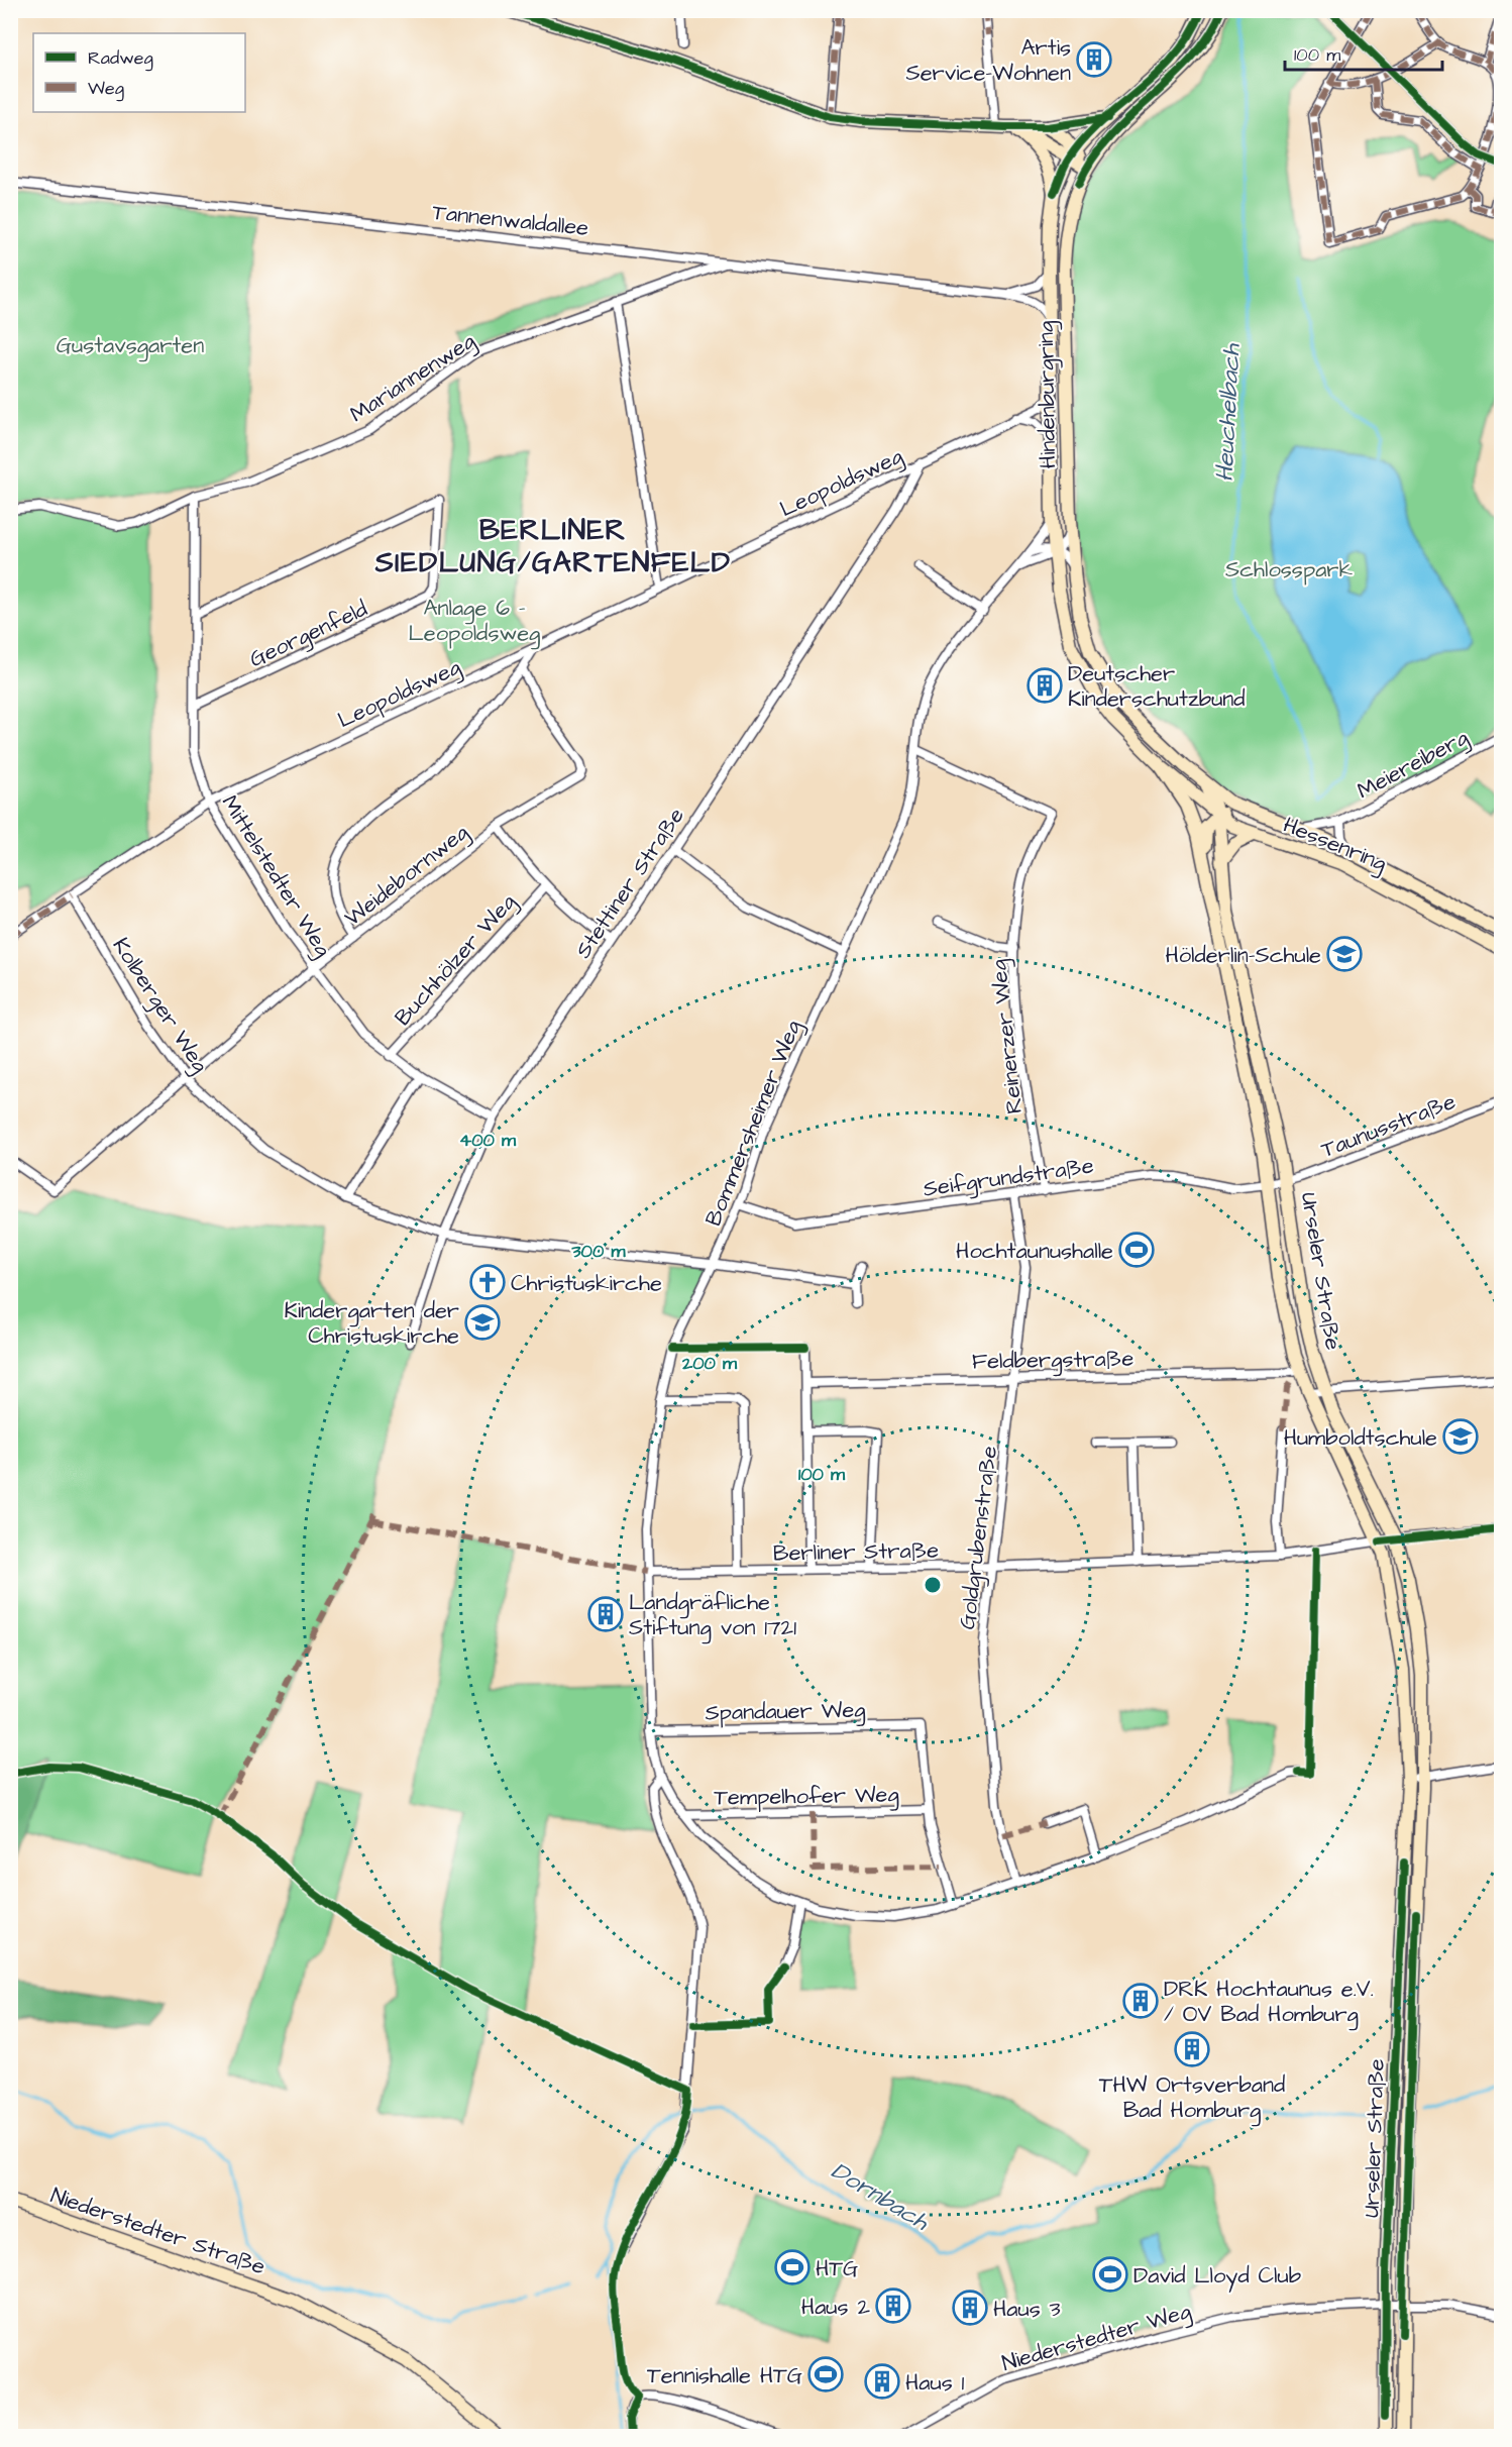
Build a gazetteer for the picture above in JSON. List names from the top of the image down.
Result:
{
  "streets": {
    "street": [
      "Tannenwaldallee",
      "Mariannenweg",
      "Hindenburgring",
      "Leopoldsweg",
      "Georgenfeld",
      "Meiereiberg",
      "Hessenring",
      "Weidebornweg",
      "Mittelstedter Weg",
      "Stettiner Straße",
      "Buchhölzer Weg",
      "Kolberger Weg",
      "Reinerzer Weg",
      "Bommersheimer Weg",
      "Taunusstraße",
      "Seifgrundstraße",
      "Urseler Straße",
      "Feldbergstraße",
      "Goldgrubenstraße",
      "Berliner Straße",
      "Spandauer Weg",
      "Tempelhofer Weg",
      "Niederstedter Straße",
      "Niederstedter Weg"
    ]
  },
  "crossings": [
    ["Tannenwaldallee", "Mariannenweg"],
    ["Tannenwaldallee", "Hindenburgring"],
    ["Mariannenweg", "Mittelstedter Weg"],
    ["Hindenburgring", "Leopoldsweg"],
    ["Hindenburgring", "Hessenring"],
    ["Hindenburgring", "Bommersheimer Weg"],
    ["Hindenburgring", "Urseler Straße"],
    ["Leopoldsweg", "Mittelstedter Weg"],
    ["Leopoldsweg", "Stettiner Straße"],
    ["Leopoldsweg", "Kolberger Weg"],
    ["Georgenfeld", "Mittelstedter Weg"],
    ["Meiereiberg", "Hessenring"],
    ["Hessenring", "Urseler Straße"],
    ["Weidebornweg", "Mittelstedter Weg"],
    ["Weidebornweg", "Kolberger Weg"],
    ["Mittelstedter Weg", "Stettiner Straße"],
    ["Mittelstedter Weg", "Buchhölzer Weg"],
    ["Stettiner Straße", "Kolberger Weg"],
    ["Kolberger Weg", "Bommersheimer Weg"],
    ["Reinerzer Weg", "Bommersheimer Weg"],
    ["Reinerzer Weg", "Seifgrundstraße"],
    ["Bommersheimer Weg", "Seifgrundstraße"],
    ["Bommersheimer Weg", "Berliner Straße"],
    ["Bommersheimer Weg", "Spandauer Weg"],
    ["Taunusstraße", "Seifgrundstraße"],
    ["Taunusstraße", "Urseler Straße"],
    ["Seifgrundstraße", "Urseler Straße"],
    ["Seifgrundstraße", "Goldgrubenstraße"],
    ["Urseler Straße", "Feldbergstraße"],
    ["Urseler Straße", "Berliner Straße"],
    ["Urseler Straße", "Niederstedter Weg"],
    ["Feldbergstraße", "Goldgrubenstraße"],
    ["Goldgrubenstraße", "Berliner Straße"],
    ["Spandauer Weg", "Tempelhofer Weg"]
  ],
  "districts": ["BERLINER SIEDLUNG/GARTENFELD"],
  "water": ["Heuchelbach", "Dornbach"],
  "parks": ["Gustavsgarten", "Schlosspark", "Anlage 6 - Leopoldsweg"],
  "places": {
    "building": [
      "Artis Service-Wohnen",
      "Deutscher Kinderschutzbund",
      "Landgräfliche Stiftung von 1721",
      "DRK Hochtaunus e.V. / OV Bad Homburg",
      "THW Ortsverband Bad Homburg",
      "Haus 2",
      "Haus 3",
      "Haus 1"
    ],
    "school or university": ["Hölderlin-Schule", "Kindergarten der Christuskirche", "Humboldtschule"],
    "sports": [
      "Hochtaunushalle",
      "HTG",
      "David Lloyd Club",
      "Tennishalle HTG"
    ],
    "church": ["Christuskirche"]
  },
  "legend": ["Radweg", "Weg"],
  "scale_bar": "100 m",
  "rings": [
    "400 m",
    "300 m",
    "200 m",
    "100 m"
  ]
}
